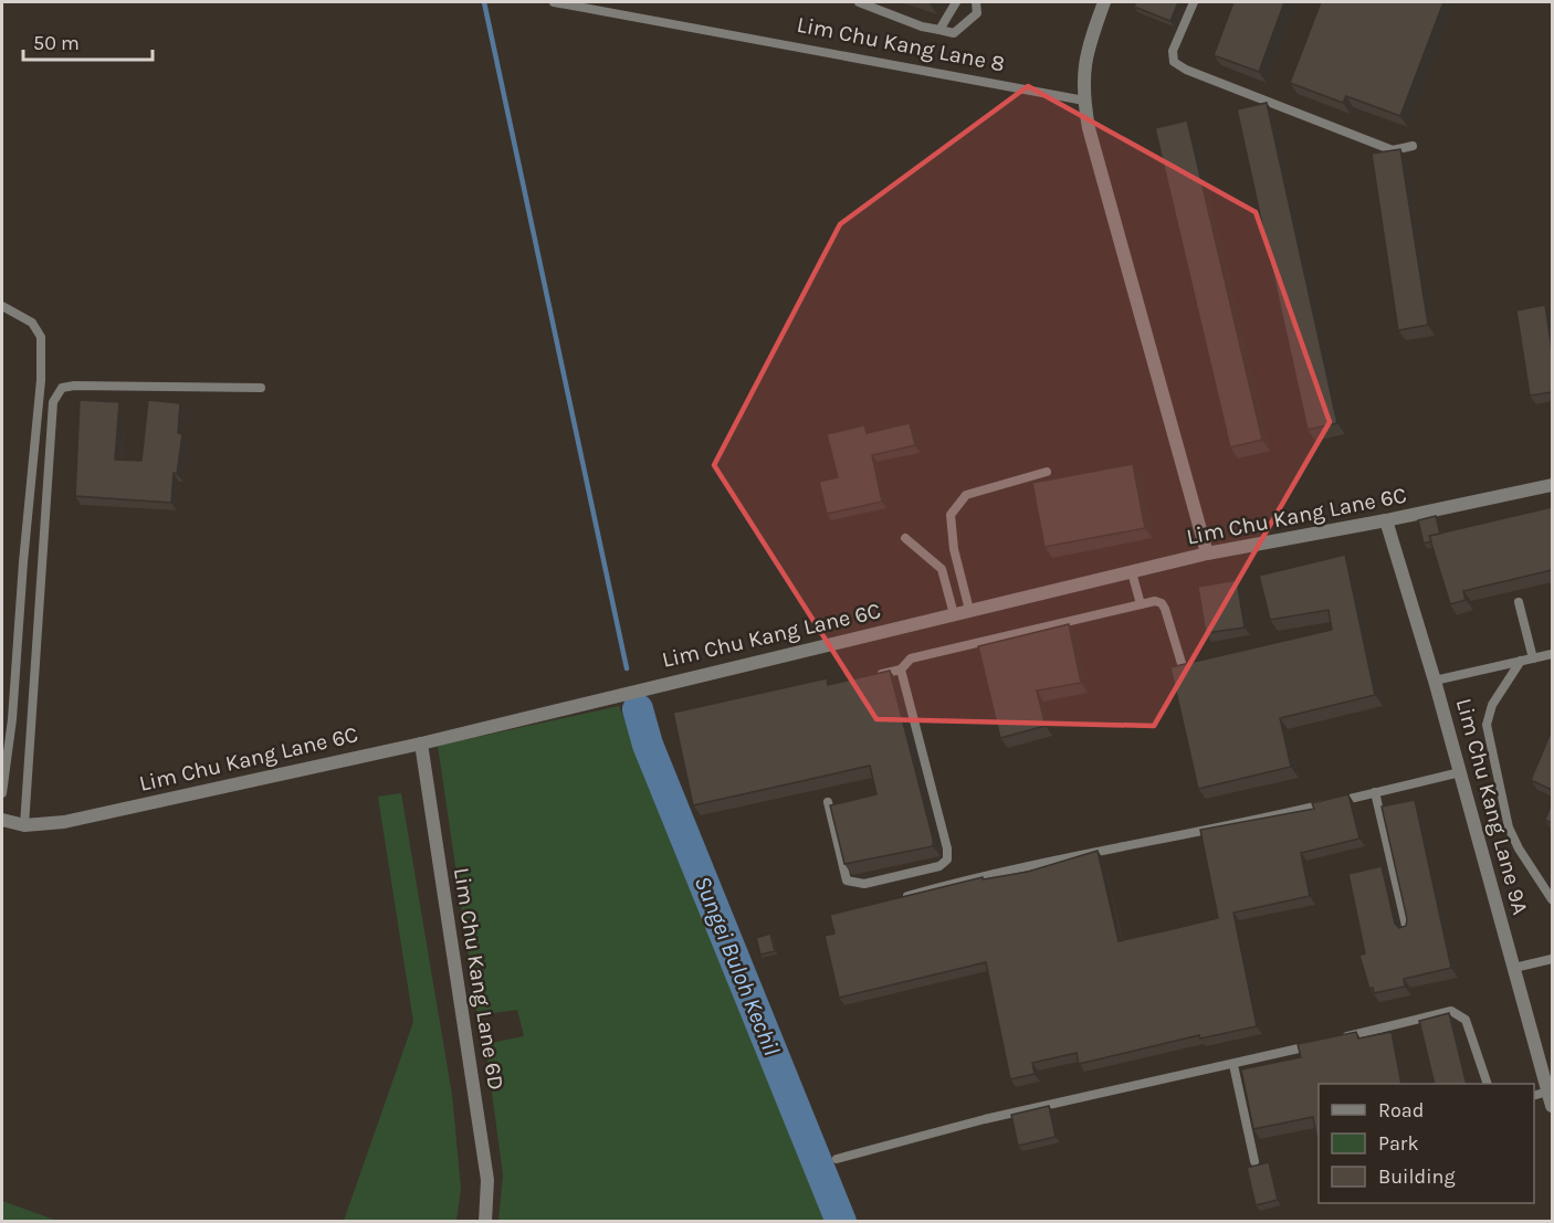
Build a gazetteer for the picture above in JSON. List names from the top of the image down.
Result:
{
  "streets": {
    "street": ["Lim Chu Kang Lane 6C", "Lim Chu Kang Lane 9A", "Lim Chu Kang Lane 6D"],
    "lane": ["Lim Chu Kang Lane 8"]
  },
  "crossings": [
    ["Lim Chu Kang Lane 6C", "Lim Chu Kang Lane 9A"],
    ["Lim Chu Kang Lane 6C", "Lim Chu Kang Lane 6D"]
  ],
  "water": ["Sungei Buloh Kechil"],
  "legend": ["Road", "Park", "Building"],
  "scale_bar": "50 m"
}
